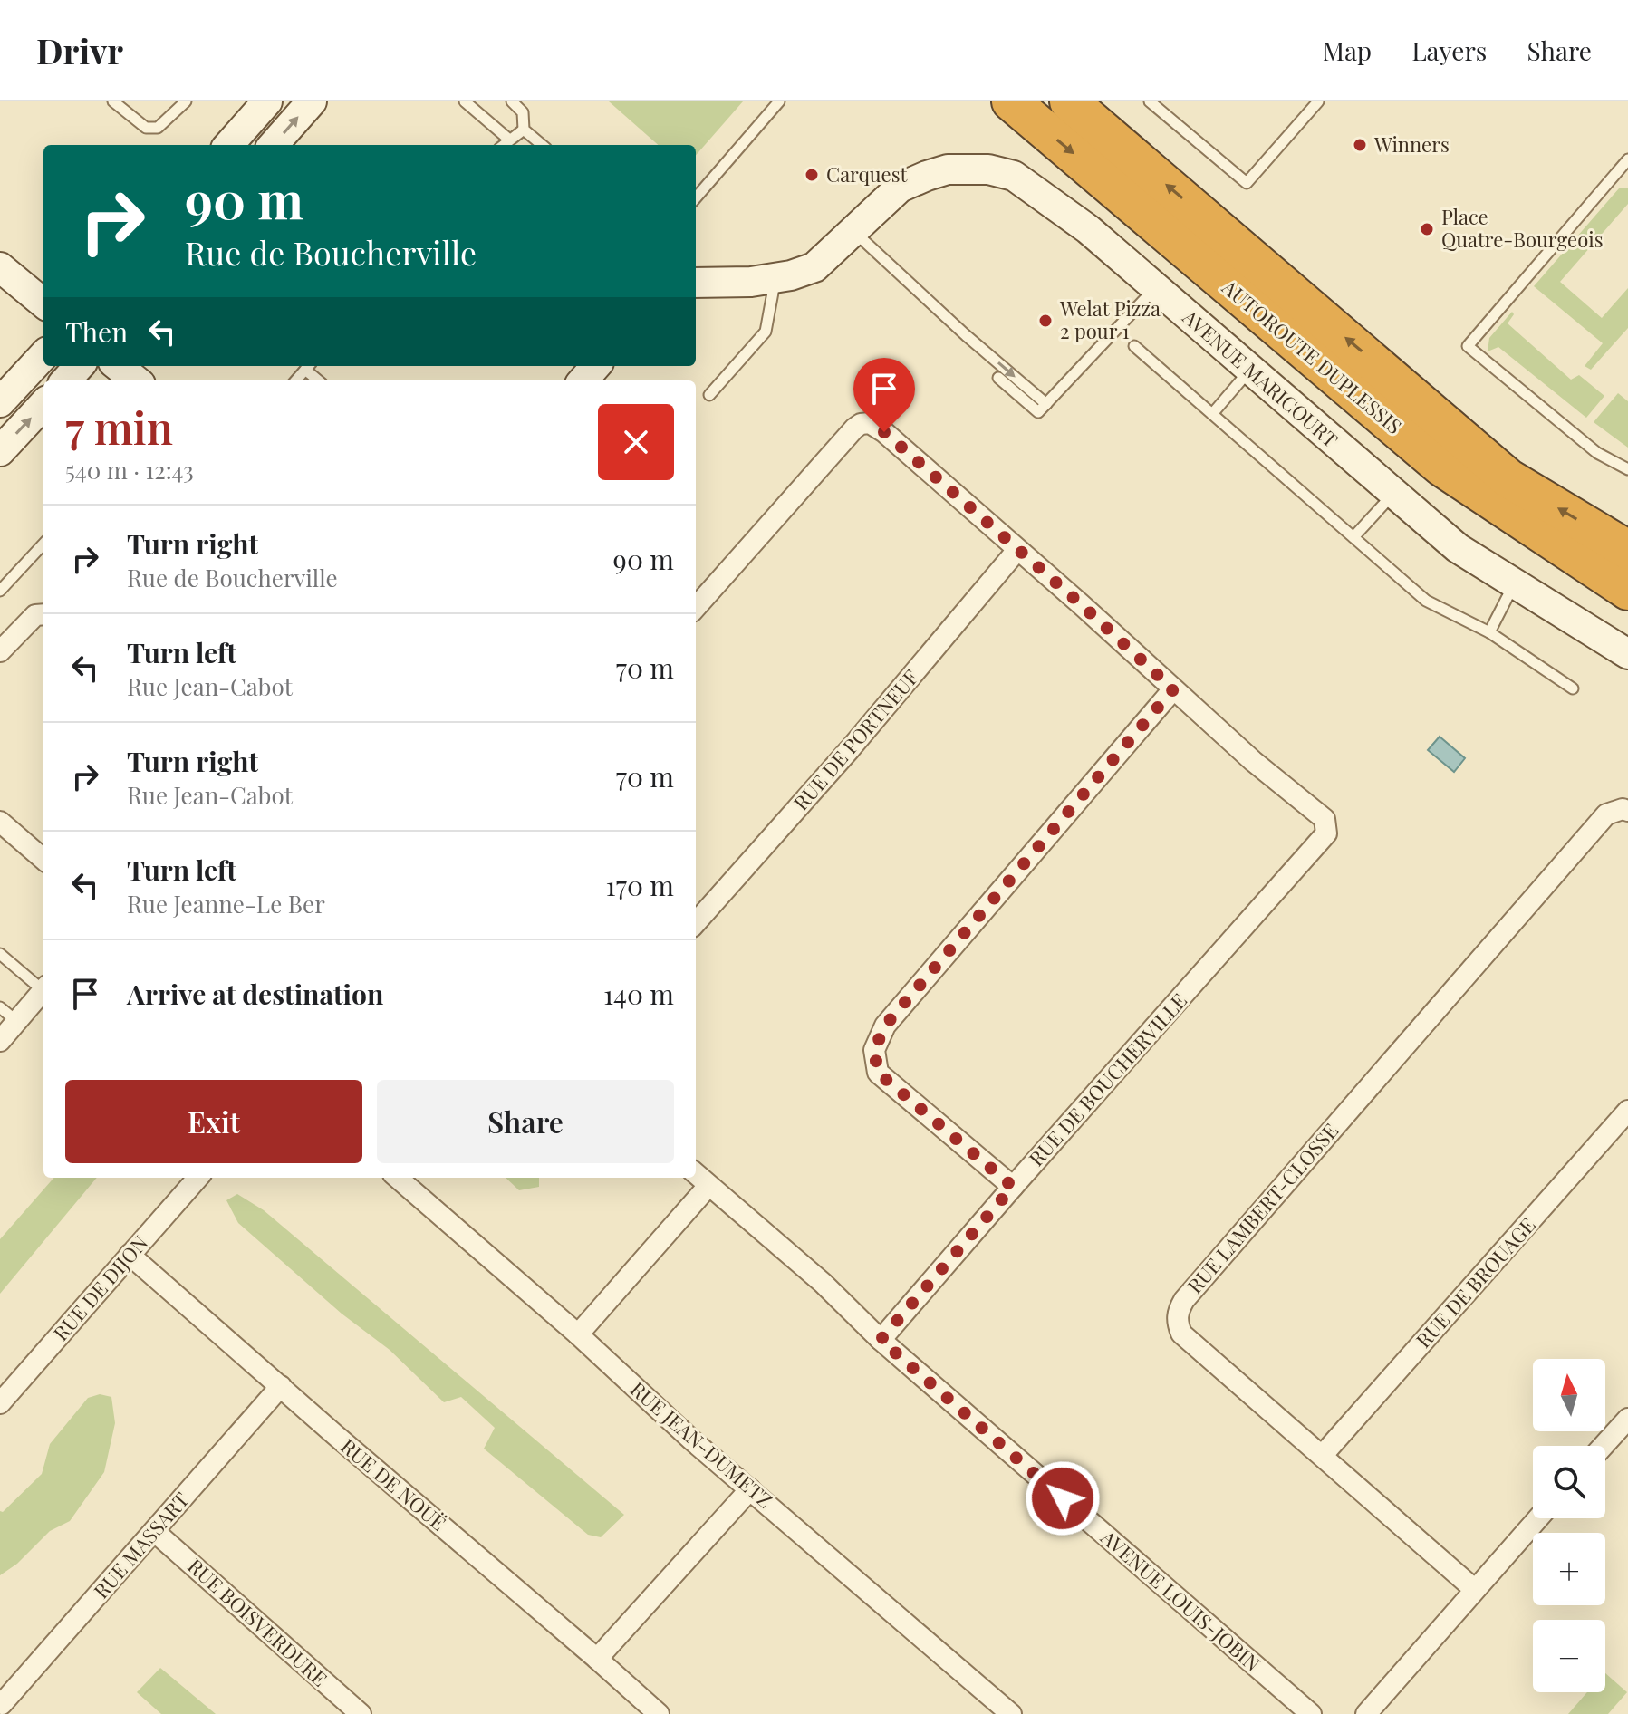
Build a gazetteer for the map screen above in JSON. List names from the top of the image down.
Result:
{
  "streets": {
    "highway": ["AUTOROUTE DUPLESSIS"],
    "street": [
      "AVENUE MARICOURT",
      "RUE DE PORTNEUF",
      "RUE DE BOUCHERVILLE",
      "RUE LAMBERT-CLOSSE",
      "RUE DE BROUAGE",
      "RUE DE DIJON",
      "RUE JEAN-DUMETZ",
      "RUE DE NOUË",
      "RUE MASSART",
      "AVENUE LOUIS-JOBIN",
      "RUE BOISVERDURE"
    ]
  },
  "crossings": [
    ["RUE DE BOUCHERVILLE", "AVENUE LOUIS-JOBIN"],
    ["RUE LAMBERT-CLOSSE", "RUE DE BROUAGE"],
    ["RUE DE DIJON", "RUE DE NOUË"],
    ["RUE DE NOUË", "RUE MASSART"],
    ["RUE MASSART", "RUE BOISVERDURE"]
  ],
  "places": [
    "Winners",
    "Carquest",
    "Place Quatre-Bourgeois",
    "Welat Pizza 2 pour 1"
  ],
  "north": "top",
  "page": {
    "header": "Drivr",
    "nav": ["Map", "Layers", "Share"],
    "turn": ["90 m", "Rue de Boucherville"],
    "then": "Then",
    "heading": ["7 min", "540 m · 12:43"],
    "list": [
      {
        "name": "Turn right",
        "note": "Rue de Boucherville",
        "value": "90 m"
      },
      {
        "name": "Turn left",
        "note": "Rue Jean-Cabot",
        "value": "70 m"
      },
      {
        "name": "Turn right",
        "note": "Rue Jean-Cabot",
        "value": "70 m"
      },
      {
        "name": "Turn left",
        "note": "Rue Jeanne-Le Ber",
        "value": "170 m"
      },
      {
        "name": "Arrive at destination",
        "value": "140 m"
      }
    ],
    "buttons": ["Exit", "Share"],
    "map_buttons": ["+", "−"]
  }
}
